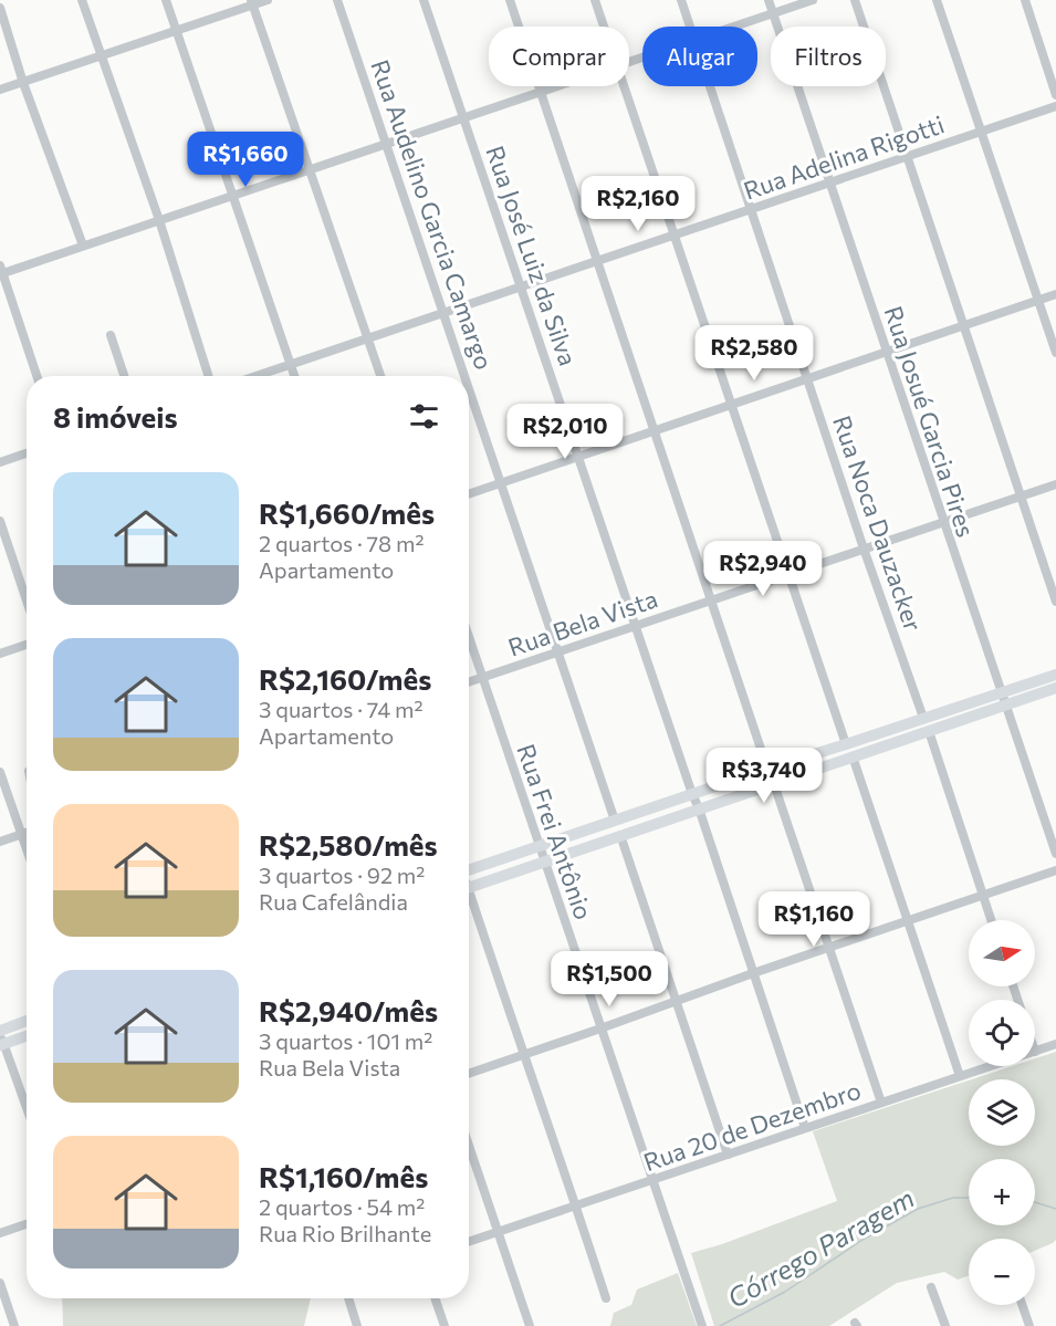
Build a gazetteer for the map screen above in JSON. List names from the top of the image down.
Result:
{
  "streets": {
    "street": [
      "Rua Adelina Rigotti",
      "Rua Audelino Garcia Camargo",
      "Rua José Luiz da Silva",
      "Rua Josué Garcia Pires",
      "Rua Noca Dauzacker",
      "Rua Bela Vista",
      "Rua Frei Antônio",
      "Rua 20 de Dezembro"
    ]
  },
  "crossings": [
    ["Rua Adelina Rigotti", "Rua Audelino Garcia Camargo"],
    ["Rua Adelina Rigotti", "Rua José Luiz da Silva"],
    ["Rua Adelina Rigotti", "Rua Josué Garcia Pires"],
    ["Rua Adelina Rigotti", "Rua Noca Dauzacker"],
    ["Rua Audelino Garcia Camargo", "Rua Bela Vista"],
    ["Rua José Luiz da Silva", "Rua Bela Vista"],
    ["Rua José Luiz da Silva", "Rua 20 de Dezembro"],
    ["Rua Josué Garcia Pires", "Rua Bela Vista"],
    ["Rua Noca Dauzacker", "Rua Bela Vista"],
    ["Rua Bela Vista", "Rua Frei Antônio"],
    ["Rua Frei Antônio", "Rua 20 de Dezembro"]
  ],
  "water": ["Córrego Paragem"],
  "north": "right",
  "page": {
    "chip": ["Comprar", "Alugar", "Filtros"],
    "price": [
      "R$1,660",
      "R$2,160",
      "R$2,580",
      "R$2,010",
      "R$2,940",
      "R$3,740",
      "R$1,160",
      "R$1,500"
    ],
    "heading": "8 imóveis",
    "list": [
      {
        "name": "R$1,660/mês",
        "note": "2 quartos · 78 m² · Apartamento"
      },
      {
        "name": "R$2,160/mês",
        "note": "3 quartos · 74 m² · Apartamento"
      },
      {
        "name": "R$2,580/mês",
        "note": "3 quartos · 92 m² · Rua Cafelândia"
      },
      {
        "name": "R$2,940/mês",
        "note": "3 quartos · 101 m² · Rua Bela Vista"
      },
      {
        "name": "R$1,160/mês",
        "note": "2 quartos · 54 m² · Rua Rio Brilhante"
      }
    ],
    "map_buttons": ["+", "−"]
  }
}
